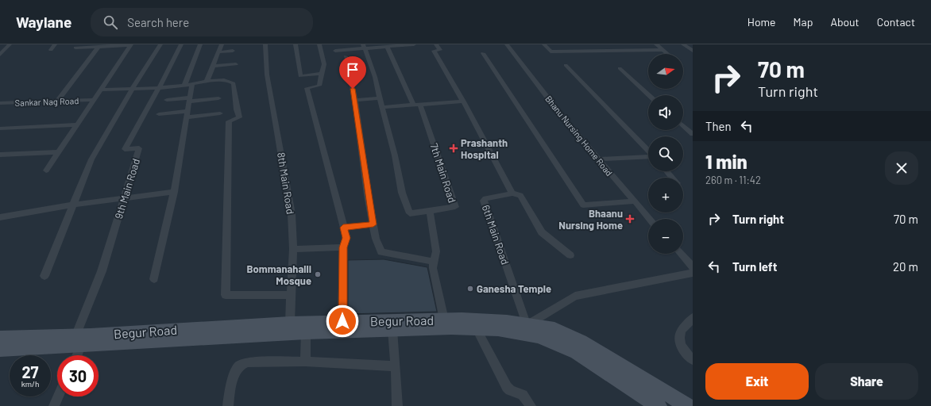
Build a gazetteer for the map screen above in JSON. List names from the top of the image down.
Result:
{
  "streets": {
    "main road": ["Begur Road"],
    "street": [
      "Sankar Nag Road",
      "Bhanu Nursing Home Road",
      "7th Main Road",
      "8th Main Road",
      "9th Main Road",
      "6th Main Road"
    ]
  },
  "crossings": [
    ["8th Main Road", "Begur Road"],
    ["9th Main Road", "Begur Road"],
    ["6th Main Road", "Begur Road"]
  ],
  "places": {
    "health": ["Prashanth Hospital", "Bhaanu Nursing Home"],
    "other": ["Bommanahalli Mosque", "Ganesha Temple"]
  },
  "north": "right",
  "page": {
    "header": "Waylane",
    "search": "Search here",
    "nav": [
      "Home",
      "Map",
      "About",
      "Contact"
    ],
    "turn": ["70 m", "Turn right"],
    "map_buttons": ["+", "−"],
    "then": "Then",
    "heading": ["1 min", "260 m · 11:42"],
    "list": [
      {
        "name": "Turn right",
        "value": "70 m"
      },
      {
        "name": "Turn left",
        "value": "20 m"
      }
    ],
    "speed": "27 km/h",
    "limit": "30",
    "buttons": ["Exit", "Share"]
  }
}
